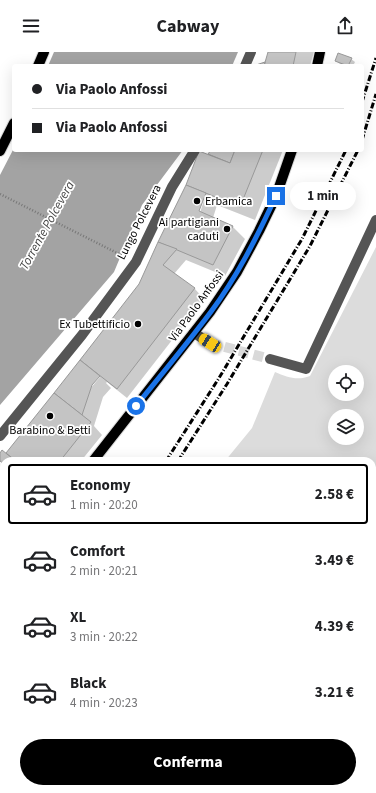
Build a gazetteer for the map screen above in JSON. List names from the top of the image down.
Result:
{
  "streets": {
    "main road": ["Via Paolo Anfossi"],
    "street": ["Lungo Polcevera"]
  },
  "water": ["Torrente Polcevera"],
  "places": [
    "Erbamica",
    "Ai partigiani caduti",
    "Ex Tubettificio",
    "Barabino & Betti"
  ],
  "page": {
    "header": "Cabway",
    "banner": ["Via Paolo Anfossi", "Via Paolo Anfossi"],
    "bubble": "1 min",
    "list": [
      {
        "name": "Economy",
        "note": "1 min · 20:20",
        "value": "2.58 €"
      },
      {
        "name": "Comfort",
        "note": "2 min · 20:21",
        "value": "3.49 €"
      },
      {
        "name": "XL",
        "note": "3 min · 20:22",
        "value": "4.39 €"
      },
      {
        "name": "Black",
        "note": "4 min · 20:23",
        "value": "3.21 €"
      }
    ],
    "buttons": "Conferma"
  }
}
